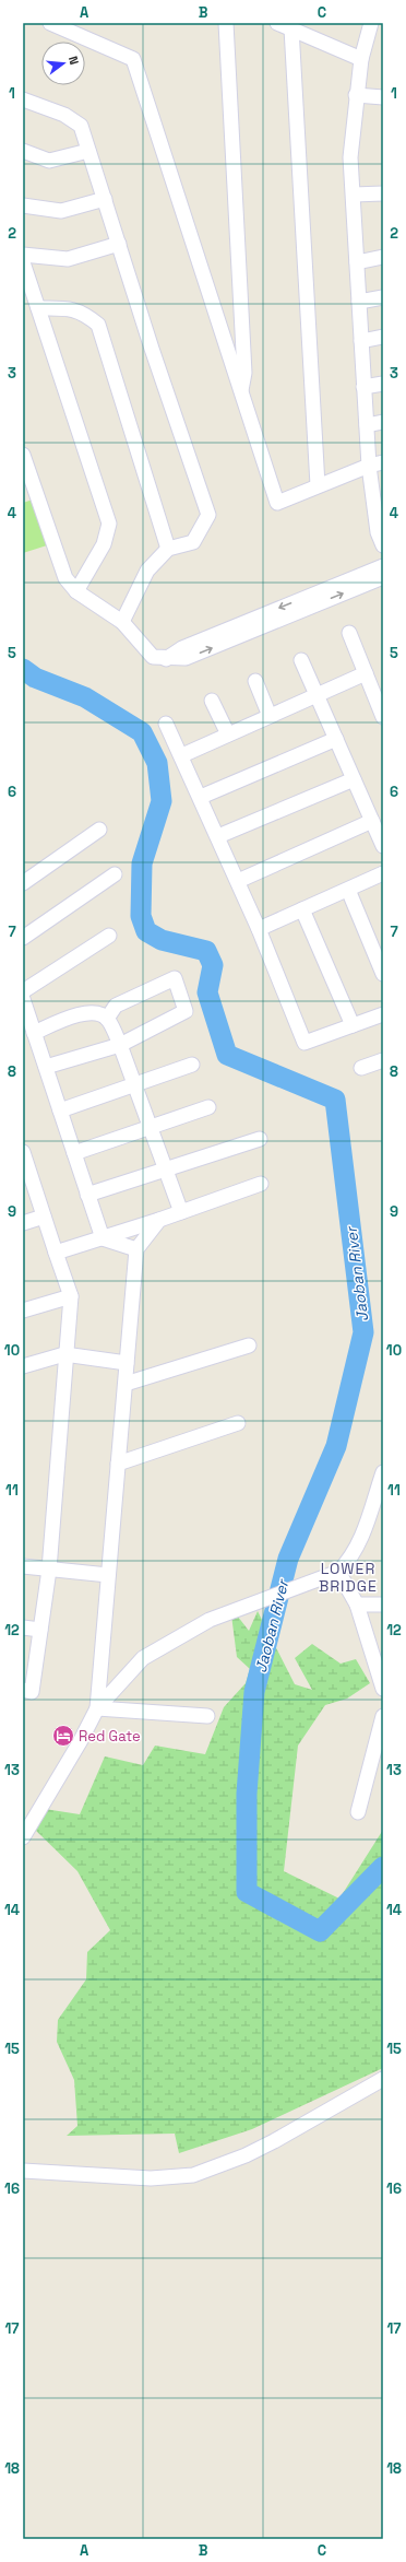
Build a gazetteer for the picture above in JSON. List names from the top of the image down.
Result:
{
  "districts": ["LOWER BRIDGE"],
  "water": ["Jaoban River"],
  "places": {
    "hotel": ["Red Gate"]
  },
  "north": "right",
  "grid": {
    "columns": ["A", "B", "C"],
    "rows": [
      "1",
      "2",
      "3",
      "4",
      "5",
      "6",
      "7",
      "8",
      "9",
      "10",
      "11",
      "12",
      "13",
      "14",
      "15",
      "16",
      "17",
      "18"
    ]
  }
}
